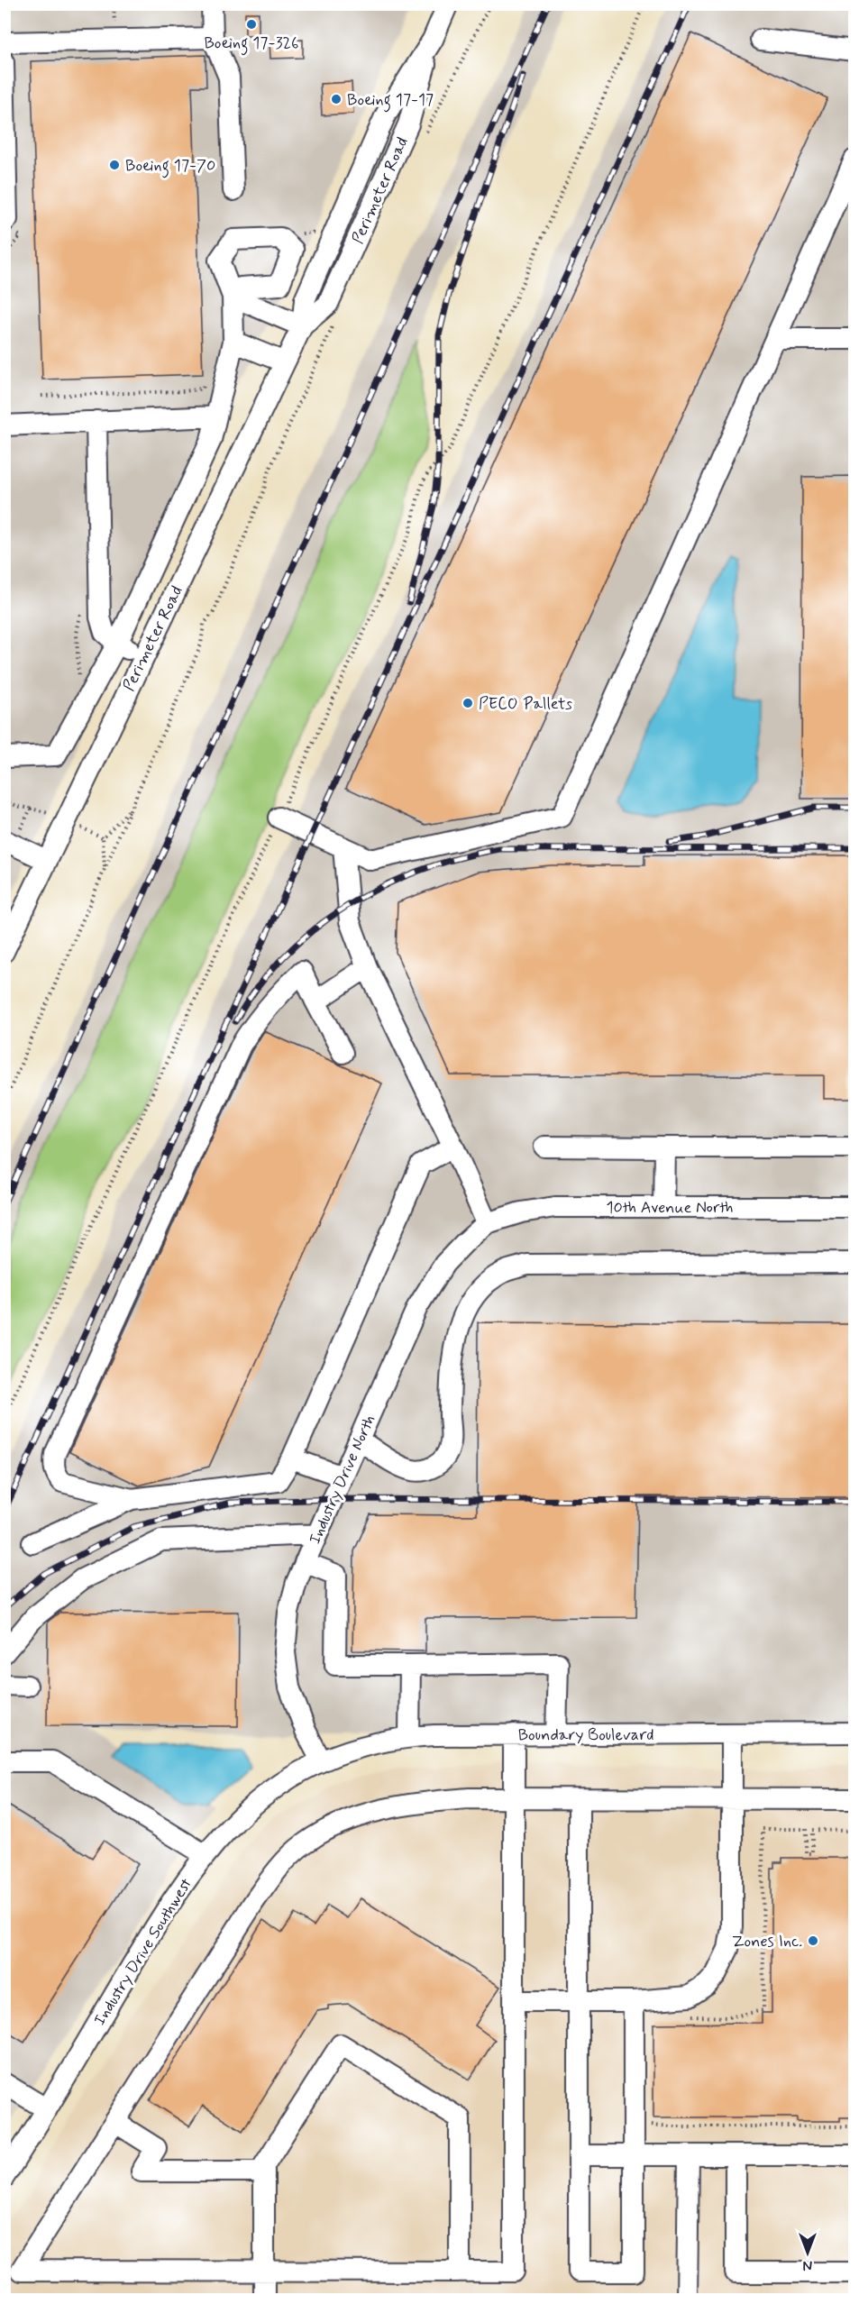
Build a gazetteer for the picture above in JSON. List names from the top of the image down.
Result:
{
  "streets": {
    "street": [
      "Perimeter Road",
      "10th Avenue North",
      "Industry Drive North",
      "Boundary Boulevard",
      "Industry Drive Southwest"
    ]
  },
  "crossings": [
    ["10th Avenue North", "Industry Drive North"],
    ["Industry Drive North", "Boundary Boulevard"],
    ["Industry Drive North", "Industry Drive Southwest"],
    ["Boundary Boulevard", "Industry Drive Southwest"]
  ],
  "places": [
    "Boeing 17-326",
    "Boeing 17-17",
    "Boeing 17-70",
    "PECO Pallets",
    "Zones Inc."
  ],
  "north": "bottom"
}
